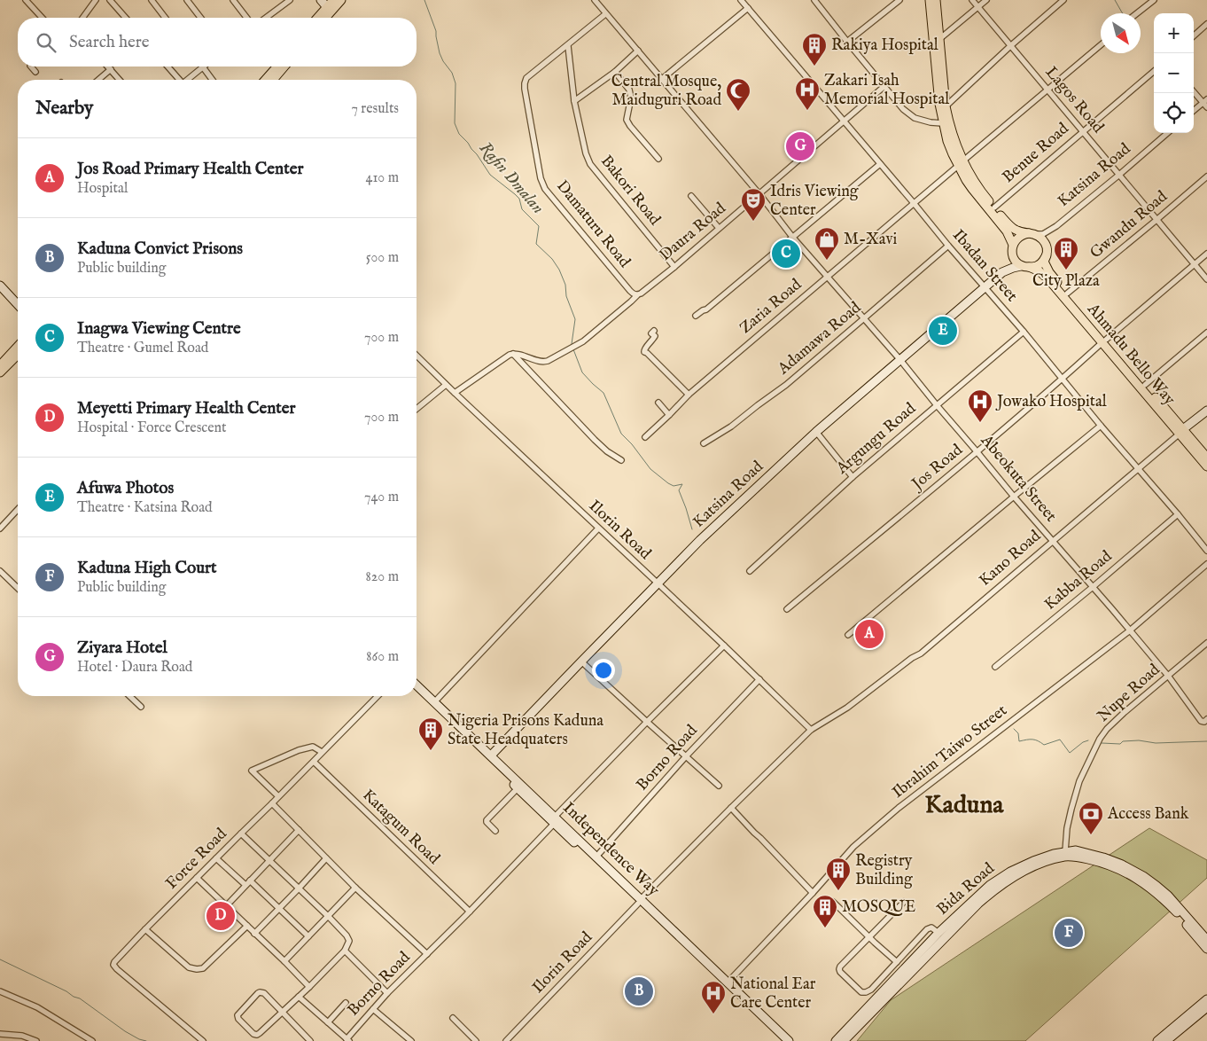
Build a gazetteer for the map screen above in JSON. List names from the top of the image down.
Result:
{
  "streets": {
    "main road": ["Ahmadu Bello Way"],
    "street": [
      "Lagos Road",
      "Benue Road",
      "Katsina Road",
      "Bakori Road",
      "Damaturu Road",
      "Gwandu Road",
      "Daura Road",
      "Ibadan Street",
      "Zaria Road",
      "Adamawa Road",
      "Argungu Road",
      "Jos Road",
      "Abeokuta Street",
      "Ilorin Road",
      "Kano Road",
      "Kabba Road",
      "Nupe Road",
      "Ibrahim Taiwo Street",
      "Borno Road",
      "Katagum Road",
      "Independence Way",
      "Force Road",
      "Bida Road"
    ]
  },
  "crossings": [
    ["Lagos Road", "Benue Road"],
    ["Lagos Road", "Katsina Road"],
    ["Lagos Road", "Gwandu Road"],
    ["Lagos Road", "Zaria Road"],
    ["Lagos Road", "Jos Road"],
    ["Katsina Road", "Ibadan Street"],
    ["Katsina Road", "Ahmadu Bello Way"],
    ["Katsina Road", "Abeokuta Street"],
    ["Katsina Road", "Ilorin Road"],
    ["Katsina Road", "Independence Way"],
    ["Bakori Road", "Damaturu Road"],
    ["Bakori Road", "Daura Road"],
    ["Damaturu Road", "Daura Road"],
    ["Damaturu Road", "Abeokuta Street"],
    ["Gwandu Road", "Ahmadu Bello Way"],
    ["Daura Road", "Ibadan Street"],
    ["Daura Road", "Abeokuta Street"],
    ["Ibadan Street", "Zaria Road"],
    ["Ibadan Street", "Adamawa Road"],
    ["Ibadan Street", "Argungu Road"],
    ["Ibadan Street", "Jos Road"],
    ["Ibadan Street", "Kano Road"],
    ["Ibadan Street", "Kabba Road"],
    ["Zaria Road", "Abeokuta Street"],
    ["Adamawa Road", "Abeokuta Street"],
    ["Ahmadu Bello Way", "Jos Road"],
    ["Ahmadu Bello Way", "Kano Road"],
    ["Argungu Road", "Abeokuta Street"],
    ["Jos Road", "Abeokuta Street"],
    ["Abeokuta Street", "Kano Road"],
    ["Abeokuta Street", "Kabba Road"],
    ["Abeokuta Street", "Nupe Road"],
    ["Abeokuta Street", "Ibrahim Taiwo Street"],
    ["Ilorin Road", "Kano Road"],
    ["Ilorin Road", "Borno Road"],
    ["Ilorin Road", "Independence Way"],
    ["Nupe Road", "Bida Road"],
    ["Ibrahim Taiwo Street", "Independence Way"],
    ["Borno Road", "Katagum Road"],
    ["Borno Road", "Independence Way"],
    ["Katagum Road", "Force Road"]
  ],
  "districts": ["Kaduna"],
  "water": ["Rafin Dmalan"],
  "places": {
    "building": [
      "Rakiya Hospital",
      "City Plaza",
      "Nigeria Prisons Kaduna State Headquaters",
      "Registry Building",
      "MOSQUE"
    ],
    "hospital": ["Zakari Isah Memorial Hospital", "Jowako Hospital", "National Ear Care Center"],
    "mosque": ["Central Mosque, Maiduguri Road"],
    "theatre": ["Idris Viewing Center"],
    "shop": ["M-Xavi"],
    "bank": ["Access Bank"]
  },
  "north": "bottom right",
  "page": {
    "map_buttons": ["+", "−"],
    "search": "Search here",
    "heading": ["Nearby", "7 results"],
    "pins": [
      "G",
      "C",
      "E",
      "A",
      "D",
      "F",
      "B"
    ],
    "list": [
      {
        "mark": "A",
        "name": "Jos Road Primary Health Center",
        "note": "Hospital",
        "value": "410 m"
      },
      {
        "mark": "B",
        "name": "Kaduna Convict Prisons",
        "note": "Public building",
        "value": "500 m"
      },
      {
        "mark": "C",
        "name": "Inagwa Viewing Centre",
        "note": "Theatre · Gumel Road",
        "value": "700 m"
      },
      {
        "mark": "D",
        "name": "Meyetti Primary Health Center",
        "note": "Hospital · Force Crescent",
        "value": "700 m"
      },
      {
        "mark": "E",
        "name": "Afuwa Photos",
        "note": "Theatre · Katsina Road",
        "value": "740 m"
      },
      {
        "mark": "F",
        "name": "Kaduna High Court",
        "note": "Public building",
        "value": "820 m"
      },
      {
        "mark": "G",
        "name": "Ziyara Hotel",
        "note": "Hotel · Daura Road",
        "value": "860 m"
      }
    ]
  }
}
